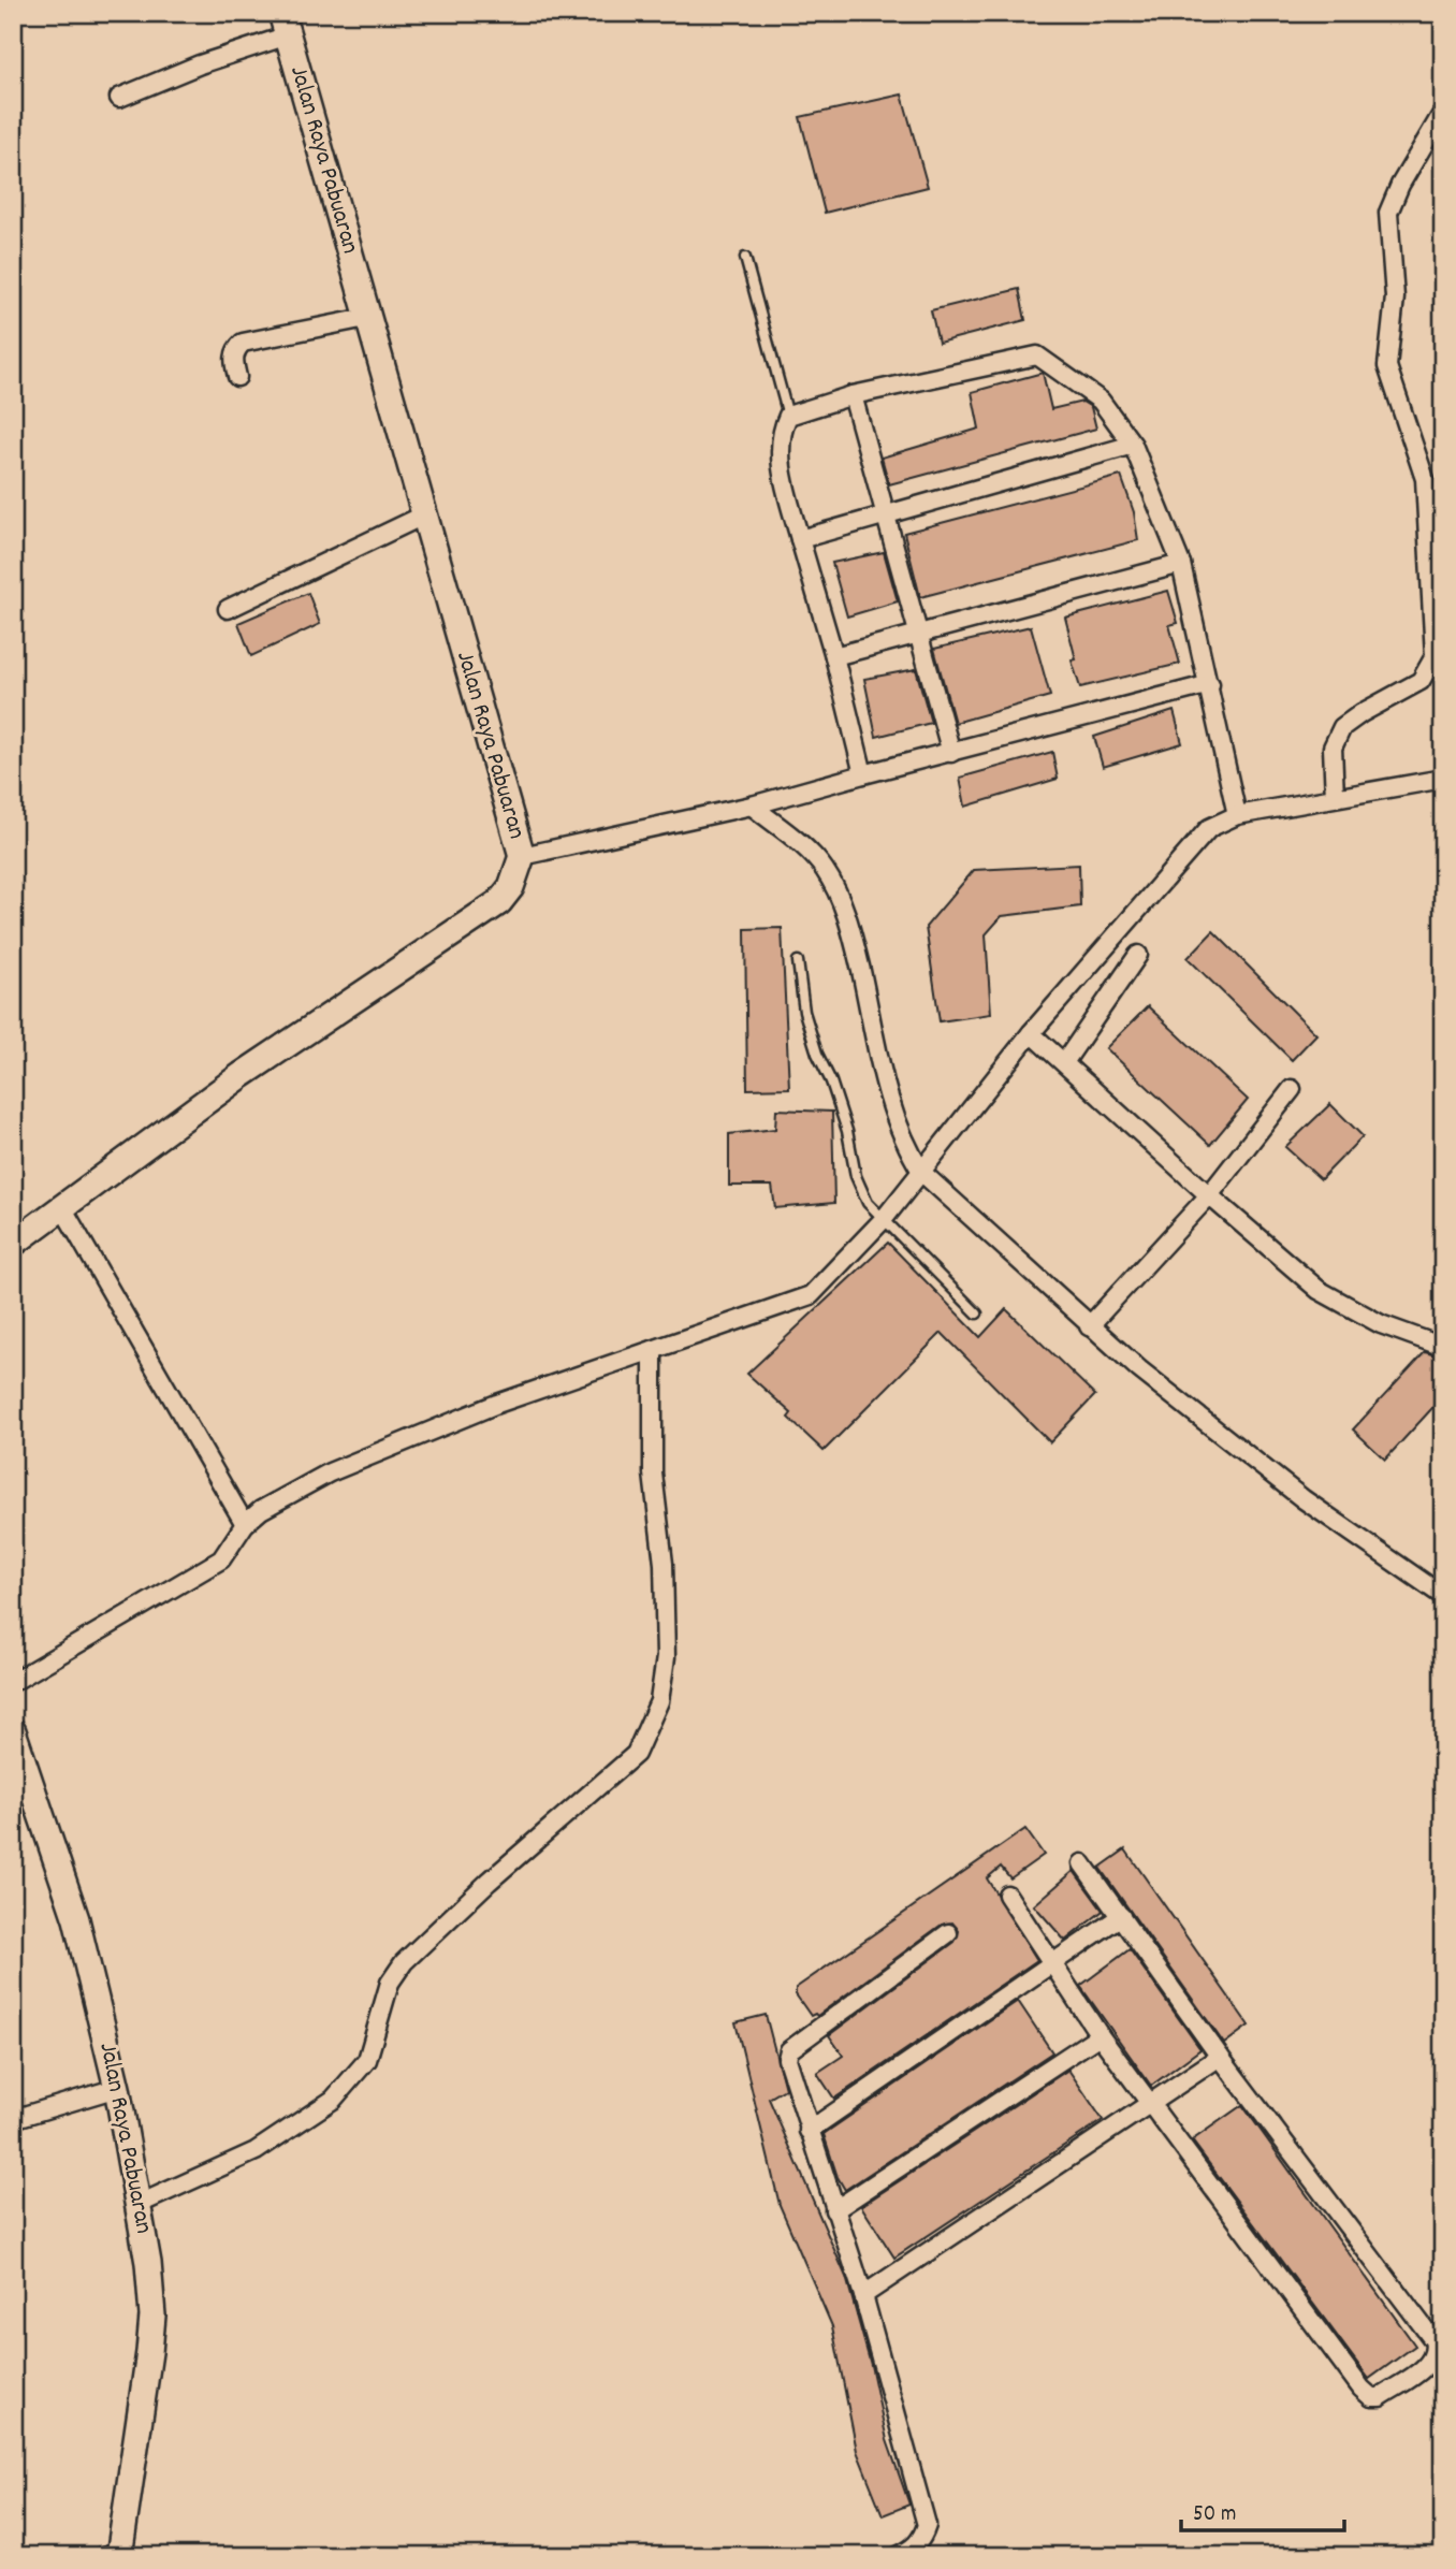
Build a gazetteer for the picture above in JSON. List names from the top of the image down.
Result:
{
  "streets": {
    "street": ["Jalan Raya Pabuaran"]
  },
  "scale_bar": "50 m"
}
